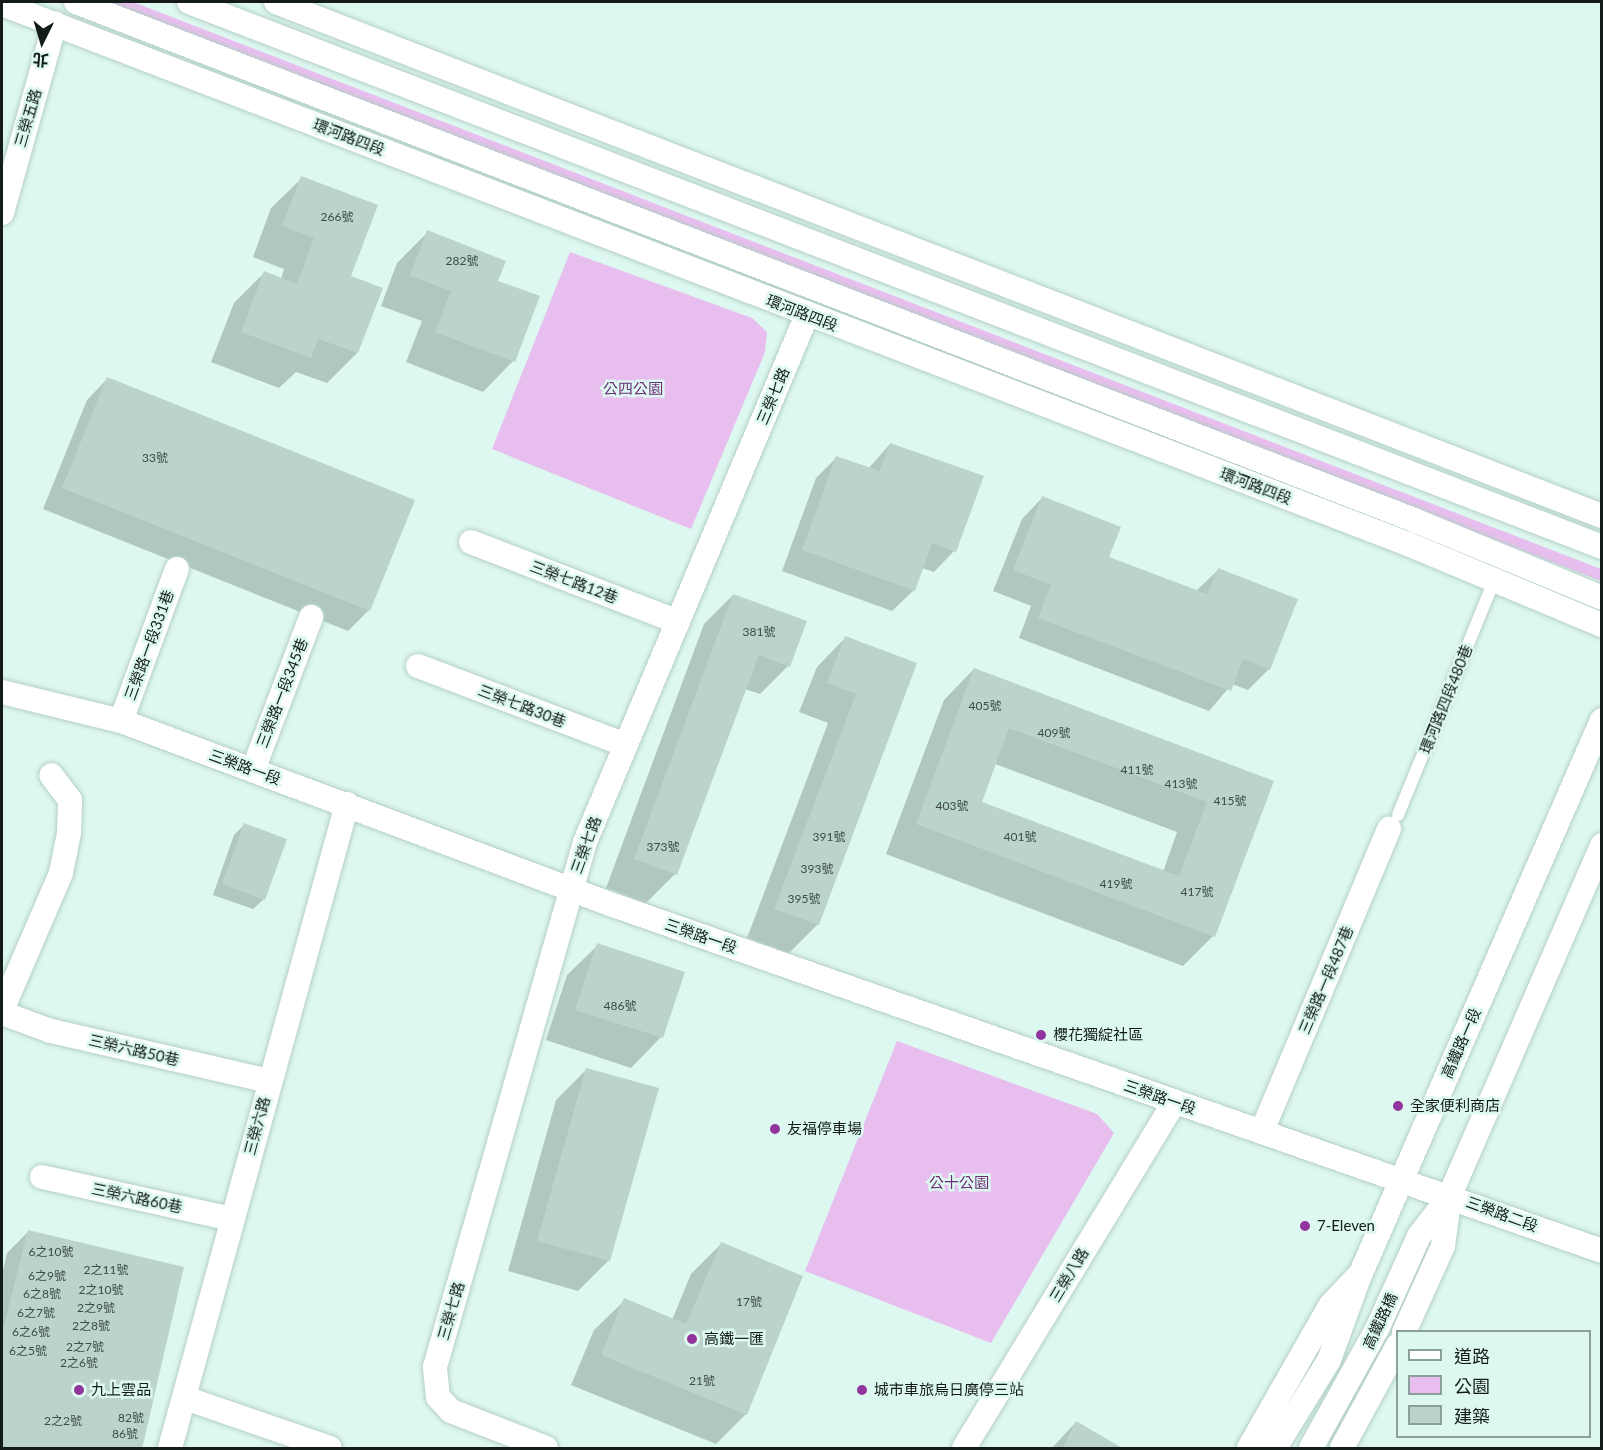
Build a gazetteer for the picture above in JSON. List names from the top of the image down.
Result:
{
  "streets": {
    "street": [
      "三榮五路",
      "環河路四段",
      "三榮七路",
      "三榮七路12巷",
      "三榮路一段331巷",
      "三榮路一段345巷",
      "三榮七路30巷",
      "三榮路一段",
      "三榮路一段487巷",
      "高鐵路一段",
      "三榮六路50巷",
      "三榮六路",
      "三榮六路60巷",
      "三榮路二段",
      "三榮八路",
      "高鐵路橋"
    ],
    "lane": ["環河路四段480巷"]
  },
  "crossings": [
    ["三榮五路", "環河路四段"],
    ["環河路四段", "三榮七路"],
    ["環河路四段", "環河路四段480巷"],
    ["三榮七路", "三榮七路12巷"],
    ["三榮七路", "三榮七路30巷"],
    ["三榮七路", "三榮路一段"],
    ["三榮路一段331巷", "三榮路一段"],
    ["三榮路一段345巷", "三榮路一段"],
    ["環河路四段480巷", "三榮路一段487巷"],
    ["三榮路一段", "三榮路一段487巷"],
    ["三榮路一段", "高鐵路一段"],
    ["三榮路一段", "三榮六路"],
    ["三榮路一段", "三榮路二段"],
    ["三榮路一段", "三榮八路"],
    ["高鐵路一段", "三榮路二段"],
    ["高鐵路一段", "高鐵路橋"],
    ["三榮六路50巷", "三榮六路"],
    ["三榮六路", "三榮六路60巷"],
    ["三榮路二段", "高鐵路橋"]
  ],
  "parks": ["公四公園", "公十公園"],
  "places": [
    "櫻花獨綻社區",
    "全家便利商店",
    "友福停車場",
    "7-Eleven",
    "高鐵一匯",
    "九上雲品",
    "城市車旅烏日廣停三站"
  ],
  "house_numbers": [
    "266號",
    "282號",
    "33號",
    "381號",
    "405號",
    "409號",
    "411號",
    "413號",
    "415號",
    "403號",
    "391號",
    "401號",
    "373號",
    "393號",
    "419號",
    "417號",
    "395號",
    "486號",
    "6之10號",
    "2之11號",
    "6之9號",
    "2之10號",
    "6之8號",
    "17號",
    "2之9號",
    "6之7號",
    "2之8號",
    "6之6號",
    "2之7號",
    "6之5號",
    "2之6號",
    "21號",
    "82號",
    "2之2號",
    "86號"
  ],
  "legend": ["道路", "公園", "建築"],
  "north": "bottom"
}
